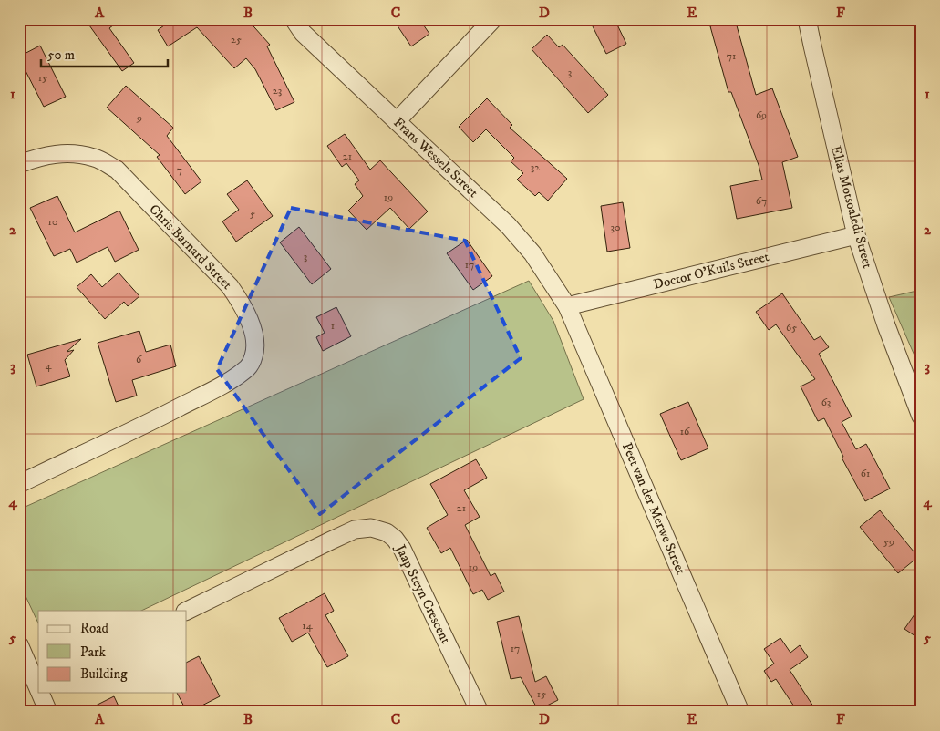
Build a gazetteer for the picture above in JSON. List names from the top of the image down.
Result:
{
  "streets": {
    "street": [
      "Frans Wessels Street",
      "Elias Motsoaledi Street",
      "Chris Barnard Street",
      "Doctor O'Kuils Street",
      "Peet van der Merwe Street",
      "Jaap Steyn Crescent"
    ]
  },
  "crossings": [
    ["Frans Wessels Street", "Doctor O'Kuils Street"],
    ["Frans Wessels Street", "Peet van der Merwe Street"],
    ["Elias Motsoaledi Street", "Doctor O'Kuils Street"],
    ["Doctor O'Kuils Street", "Peet van der Merwe Street"]
  ],
  "house_numbers": [
    "25",
    "71",
    "3",
    "15",
    "23",
    "69",
    "9",
    "21",
    "32",
    "7",
    "19",
    "67",
    "5",
    "10",
    "30",
    "3",
    "17",
    "1",
    "65",
    "6",
    "4",
    "63",
    "16",
    "61",
    "21",
    "59",
    "19",
    "14",
    "17",
    "15"
  ],
  "legend": ["Road", "Park", "Building"],
  "scale_bar": "50 m",
  "grid": {
    "columns": [
      "A",
      "B",
      "C",
      "D",
      "E",
      "F"
    ],
    "rows": [
      "1",
      "2",
      "3",
      "4",
      "5"
    ]
  }
}
